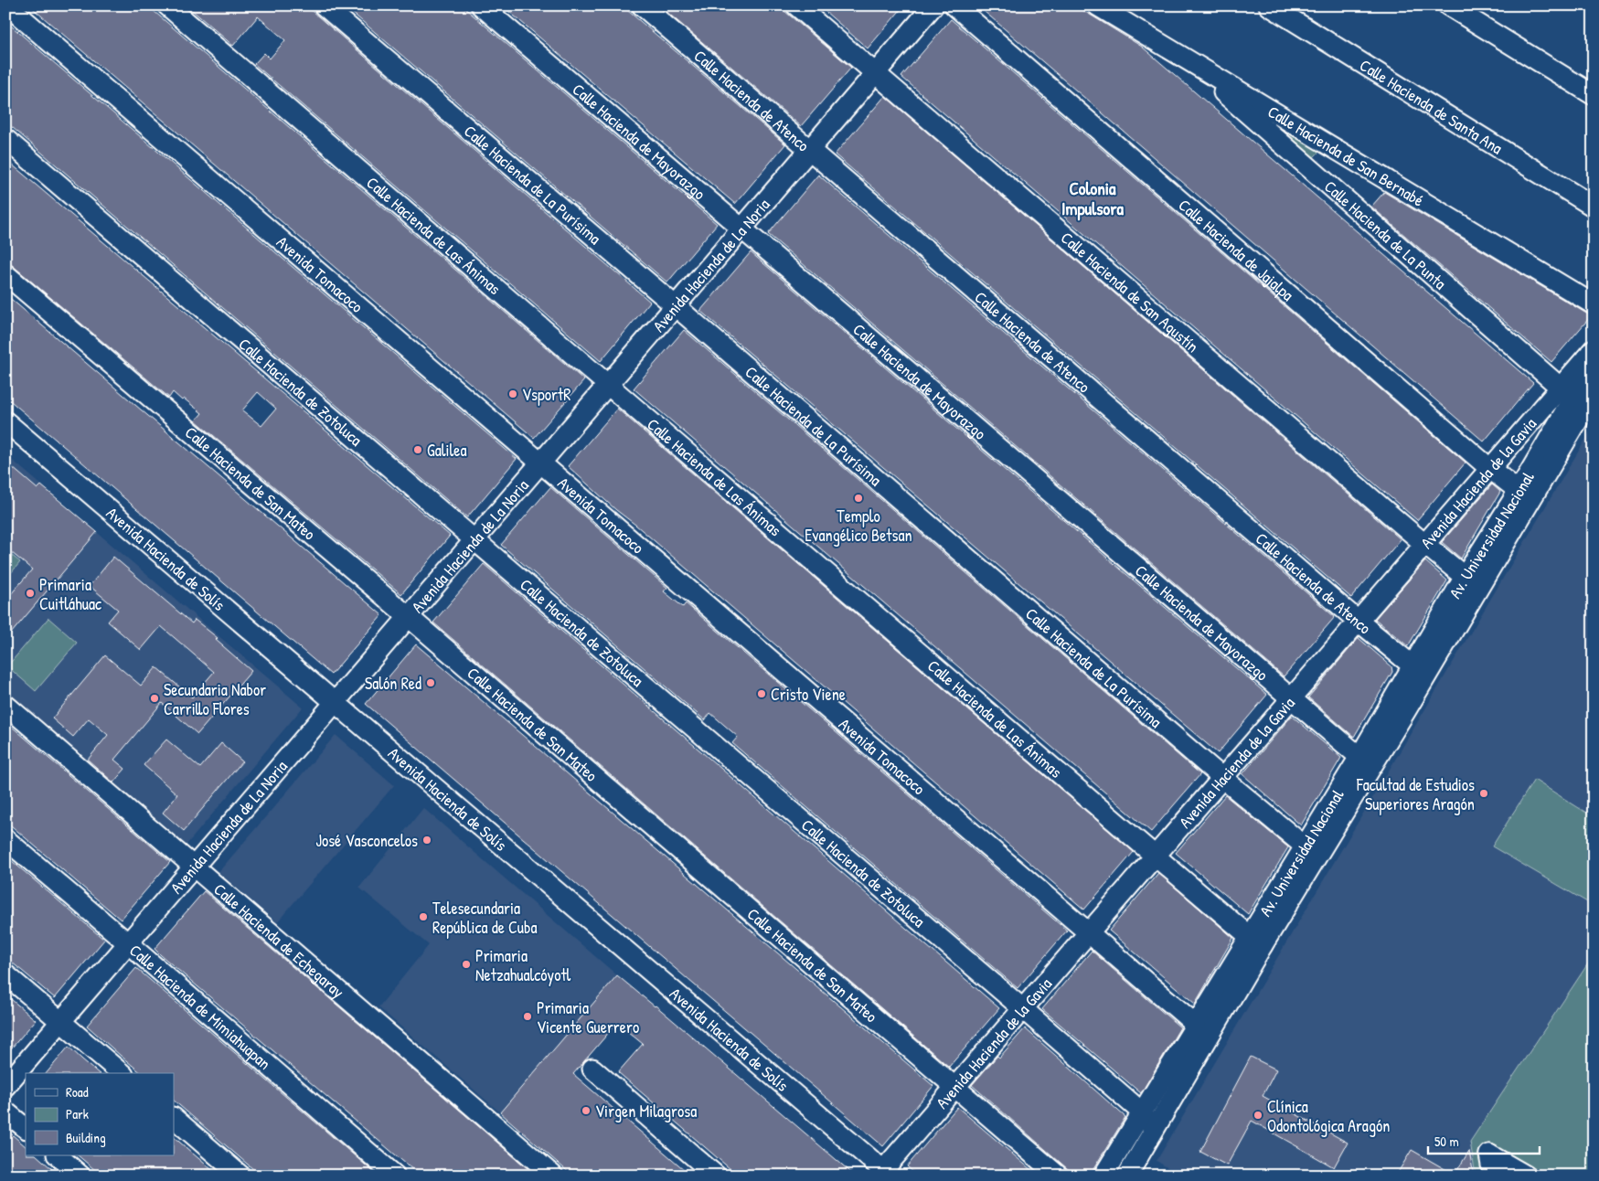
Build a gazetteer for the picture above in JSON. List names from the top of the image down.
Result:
{
  "streets": {
    "street": [
      "Calle Hacienda de Atenco",
      "Calle Hacienda de Santa Ana",
      "Calle Hacienda de Mayorazgo",
      "Calle Hacienda de San Bernabé",
      "Calle Hacienda de La Purísima",
      "Calle Hacienda de La Punta",
      "Calle Hacienda de Las Ánimas",
      "Calle Hacienda de Jajalpa",
      "Avenida Hacienda de La Noria",
      "Avenida Tomacoco",
      "Calle Hacienda de San Agustín",
      "Calle Hacienda de Zotoluca",
      "Avenida Hacienda de la Gavia",
      "Calle Hacienda de San Mateo",
      "Av. Universidad Nacional",
      "Avenida Hacienda de Solís",
      "Calle Hacienda de Echegaray",
      "Calle Hacienda de Mimiahuapan"
    ]
  },
  "crossings": [
    ["Calle Hacienda de Atenco", "Avenida Hacienda de La Noria"],
    ["Calle Hacienda de Atenco", "Avenida Hacienda de la Gavia"],
    ["Calle Hacienda de Atenco", "Av. Universidad Nacional"],
    ["Calle Hacienda de Mayorazgo", "Avenida Hacienda de La Noria"],
    ["Calle Hacienda de Mayorazgo", "Avenida Hacienda de la Gavia"],
    ["Calle Hacienda de Mayorazgo", "Av. Universidad Nacional"],
    ["Calle Hacienda de San Bernabé", "Calle Hacienda de La Punta"],
    ["Calle Hacienda de La Purísima", "Avenida Hacienda de La Noria"],
    ["Calle Hacienda de La Purísima", "Avenida Hacienda de la Gavia"],
    ["Calle Hacienda de La Purísima", "Av. Universidad Nacional"],
    ["Calle Hacienda de La Punta", "Avenida Hacienda de la Gavia"],
    ["Calle Hacienda de La Punta", "Av. Universidad Nacional"],
    ["Calle Hacienda de Las Ánimas", "Avenida Hacienda de La Noria"],
    ["Calle Hacienda de Las Ánimas", "Avenida Hacienda de la Gavia"],
    ["Calle Hacienda de Las Ánimas", "Av. Universidad Nacional"],
    ["Calle Hacienda de Jajalpa", "Avenida Hacienda de la Gavia"],
    ["Calle Hacienda de Jajalpa", "Av. Universidad Nacional"],
    ["Avenida Hacienda de La Noria", "Avenida Tomacoco"],
    ["Avenida Hacienda de La Noria", "Calle Hacienda de San Agustín"],
    ["Avenida Hacienda de La Noria", "Calle Hacienda de Zotoluca"],
    ["Avenida Hacienda de La Noria", "Calle Hacienda de San Mateo"],
    ["Avenida Hacienda de La Noria", "Avenida Hacienda de Solís"],
    ["Avenida Hacienda de La Noria", "Calle Hacienda de Echegaray"],
    ["Avenida Hacienda de La Noria", "Calle Hacienda de Mimiahuapan"],
    ["Avenida Tomacoco", "Avenida Hacienda de la Gavia"],
    ["Avenida Tomacoco", "Av. Universidad Nacional"],
    ["Calle Hacienda de San Agustín", "Avenida Hacienda de la Gavia"],
    ["Calle Hacienda de San Agustín", "Av. Universidad Nacional"],
    ["Calle Hacienda de Zotoluca", "Avenida Hacienda de la Gavia"],
    ["Calle Hacienda de Zotoluca", "Av. Universidad Nacional"],
    ["Avenida Hacienda de la Gavia", "Calle Hacienda de San Mateo"],
    ["Avenida Hacienda de la Gavia", "Av. Universidad Nacional"],
    ["Avenida Hacienda de la Gavia", "Avenida Hacienda de Solís"]
  ],
  "districts": ["Colonia Impulsora"],
  "places": [
    "VsportR",
    "Galilea",
    "Templo Evangélico Betsan",
    "Primaria Cuitláhuac",
    "Salón Red",
    "Cristo Viene",
    "Secundaria Nabor Carrillo Flores",
    "Facultad de Estudios Superiores Aragón",
    "José Vasconcelos",
    "Telesecundaria República de Cuba",
    "Primaria Netzahualcóyotl",
    "Primaria Vicente Guerrero",
    "Virgen Milagrosa",
    "Clínica Odontológica Aragón"
  ],
  "legend": ["Road", "Park", "Building"],
  "scale_bar": "50 m"
}
